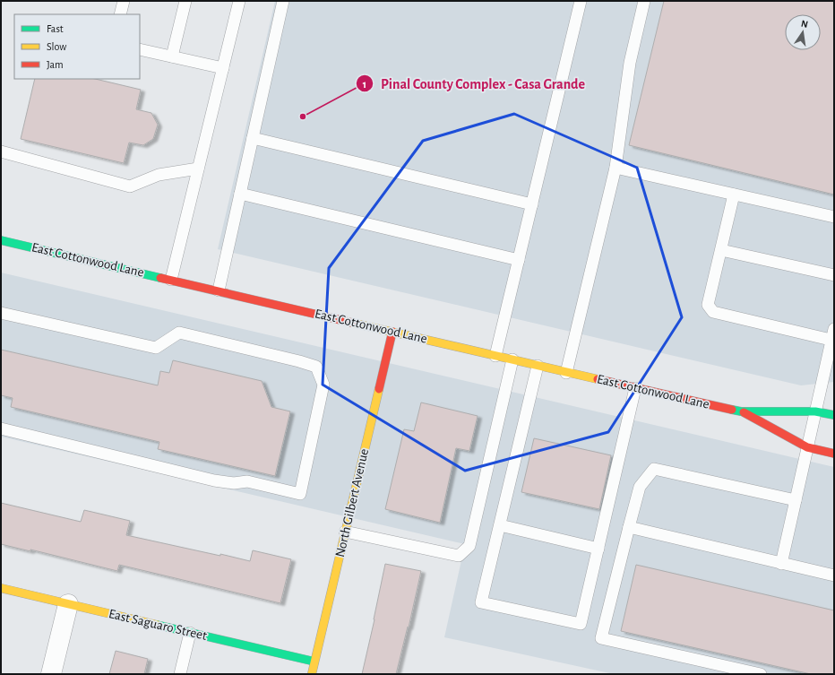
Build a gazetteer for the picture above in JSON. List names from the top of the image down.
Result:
{
  "streets": {
    "main road": ["East Cottonwood Lane", "North Gilbert Avenue", "East Saguaro Street"]
  },
  "crossings": [
    ["East Cottonwood Lane", "North Gilbert Avenue"],
    ["North Gilbert Avenue", "East Saguaro Street"]
  ],
  "places": ["Pinal County Complex - Casa Grande"],
  "legend": ["Fast", "Slow", "Jam"],
  "north": "top"
}
